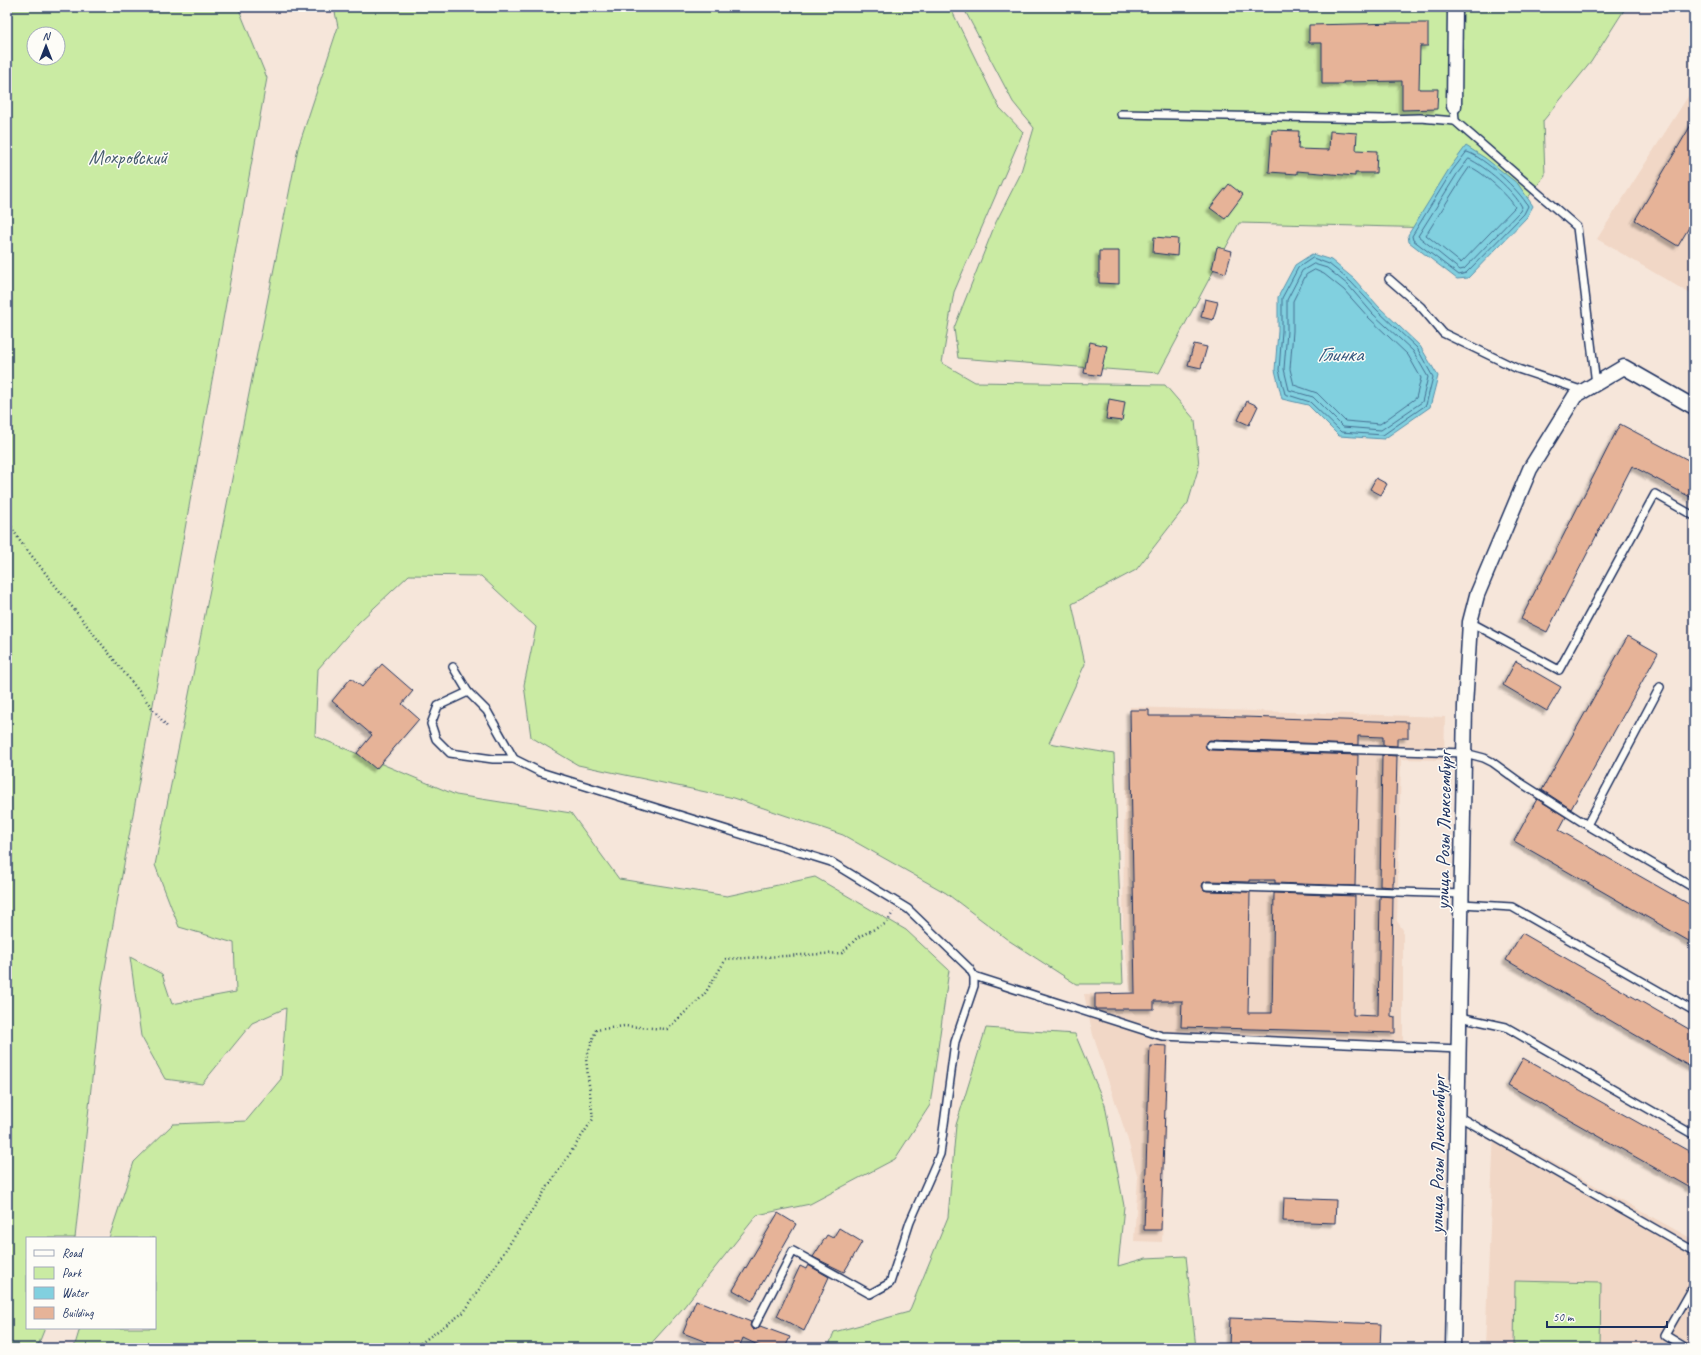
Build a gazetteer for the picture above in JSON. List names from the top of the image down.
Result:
{
  "streets": {
    "street": ["улица Розы Люксембург"]
  },
  "water": ["Глинка"],
  "parks": ["Мохровский"],
  "legend": [
    "Road",
    "Park",
    "Water",
    "Building"
  ],
  "scale_bar": "50 m",
  "north": "top"
}
